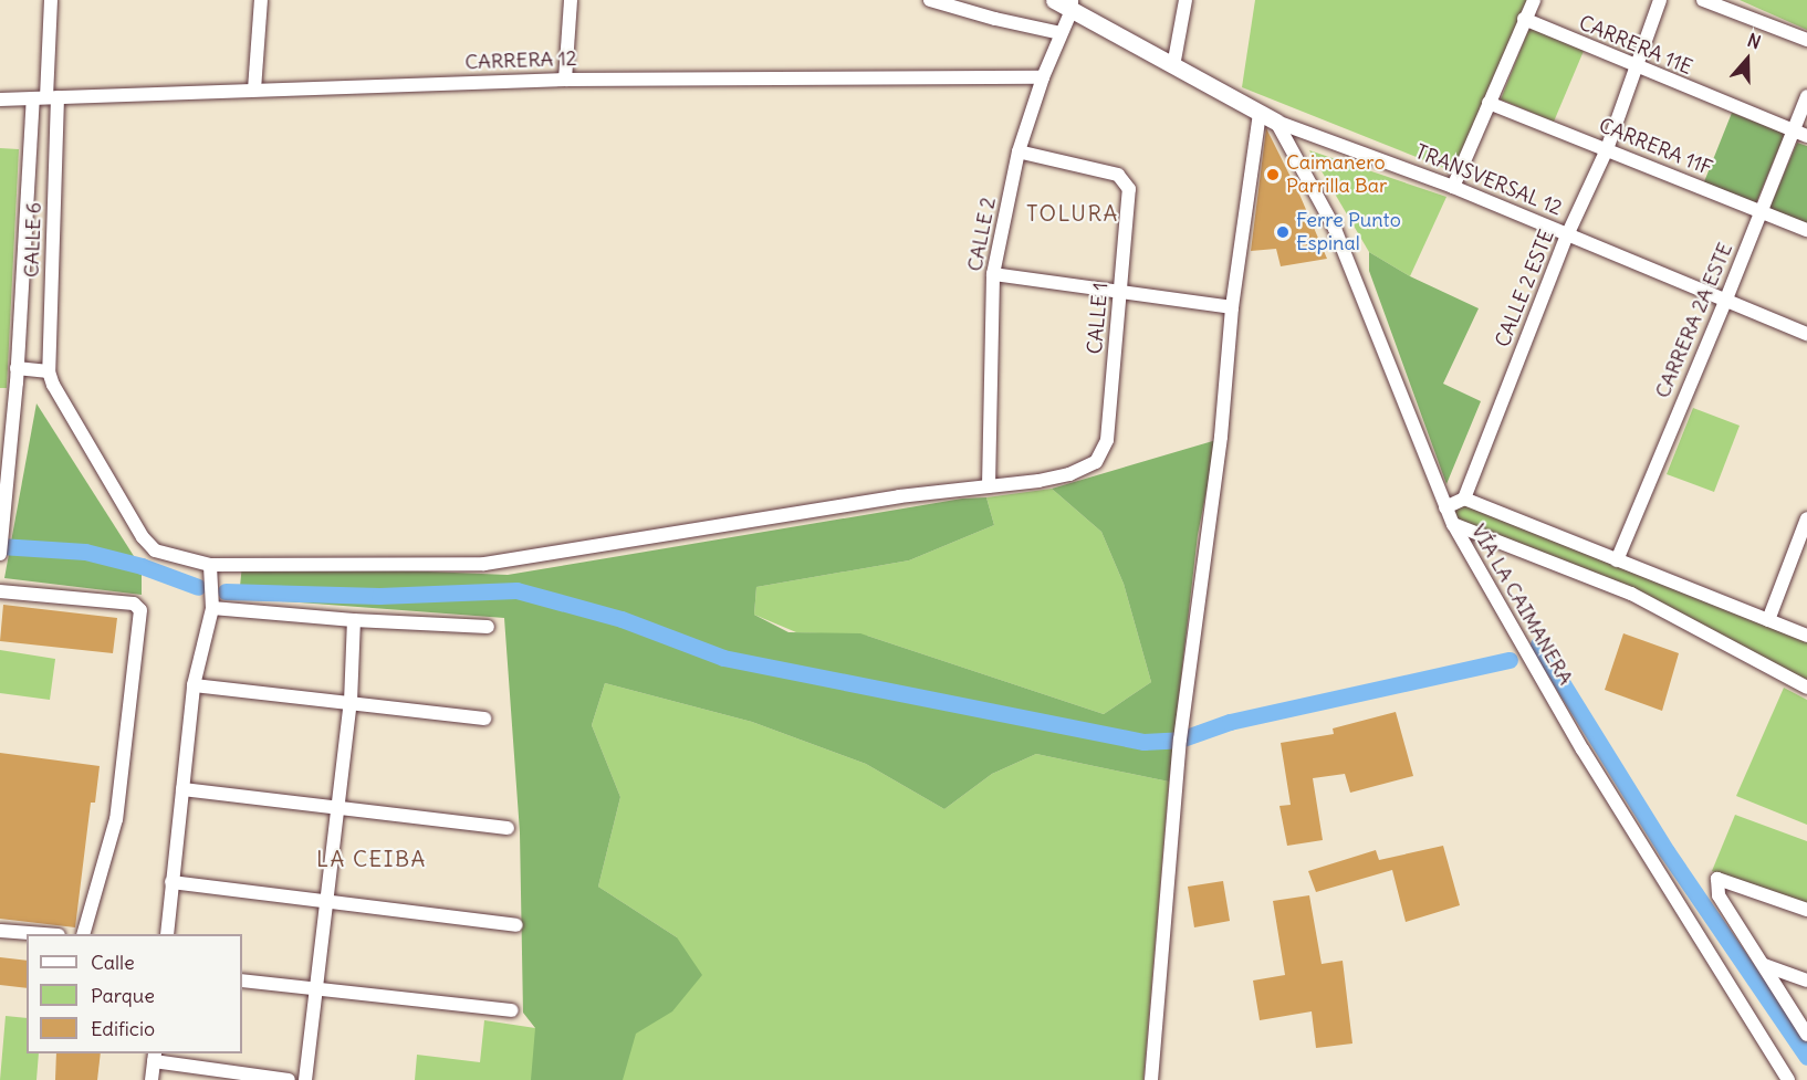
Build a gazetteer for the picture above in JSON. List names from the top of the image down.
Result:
{
  "streets": {
    "street": [
      "CARRERA 11E",
      "CARRERA 12",
      "CARRERA 11F",
      "TRANSVERSAL 12",
      "CALLE 2",
      "CALLE 6",
      "CALLE 2 ESTE",
      "CALLE 1",
      "CARRERA 2A ESTE",
      "VÍA LA CAIMANERA"
    ]
  },
  "crossings": [
    ["CARRERA 11E", "CALLE 2 ESTE"],
    ["CARRERA 11E", "CARRERA 2A ESTE"],
    ["CARRERA 12", "CALLE 2"],
    ["CARRERA 12", "CALLE 6"],
    ["CARRERA 11F", "CALLE 2 ESTE"],
    ["CARRERA 11F", "CARRERA 2A ESTE"],
    ["TRANSVERSAL 12", "CALLE 2"],
    ["TRANSVERSAL 12", "CALLE 2 ESTE"],
    ["TRANSVERSAL 12", "CARRERA 2A ESTE"],
    ["TRANSVERSAL 12", "VÍA LA CAIMANERA"],
    ["CALLE 2", "CALLE 1"]
  ],
  "districts": ["TOLURA", "LA CEIBA"],
  "places": ["Caimanero Parrilla Bar", "Ferre Punto Espinal"],
  "legend": ["Calle", "Parque", "Edificio"],
  "north": "top"
}
